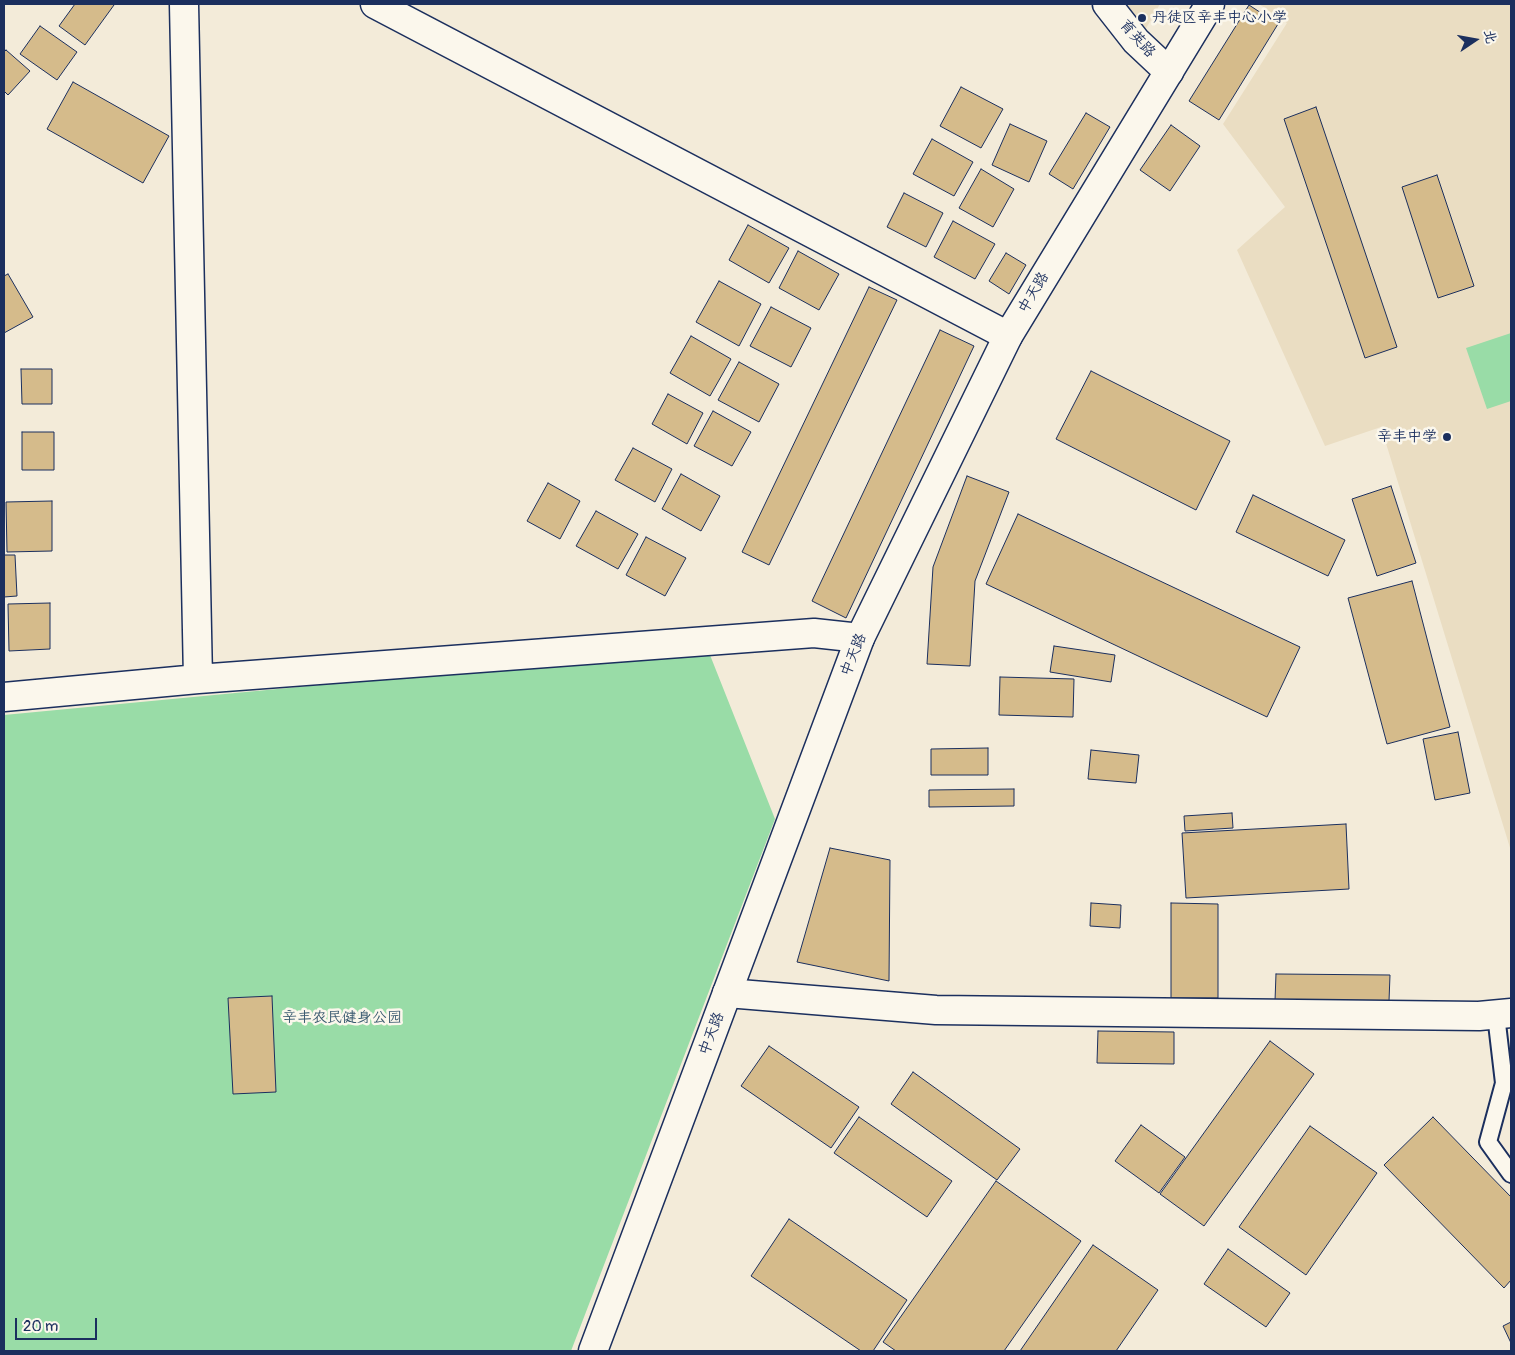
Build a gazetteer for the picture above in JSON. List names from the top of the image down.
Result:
{
  "streets": {
    "street": ["育英路", "中天路"]
  },
  "crossings": [
    ["育英路", "中天路"]
  ],
  "parks": ["辛丰农民健身公园"],
  "places": ["丹徒区辛丰中心小学", "辛丰中学"],
  "scale_bar": "20 m",
  "north": "right"
}
